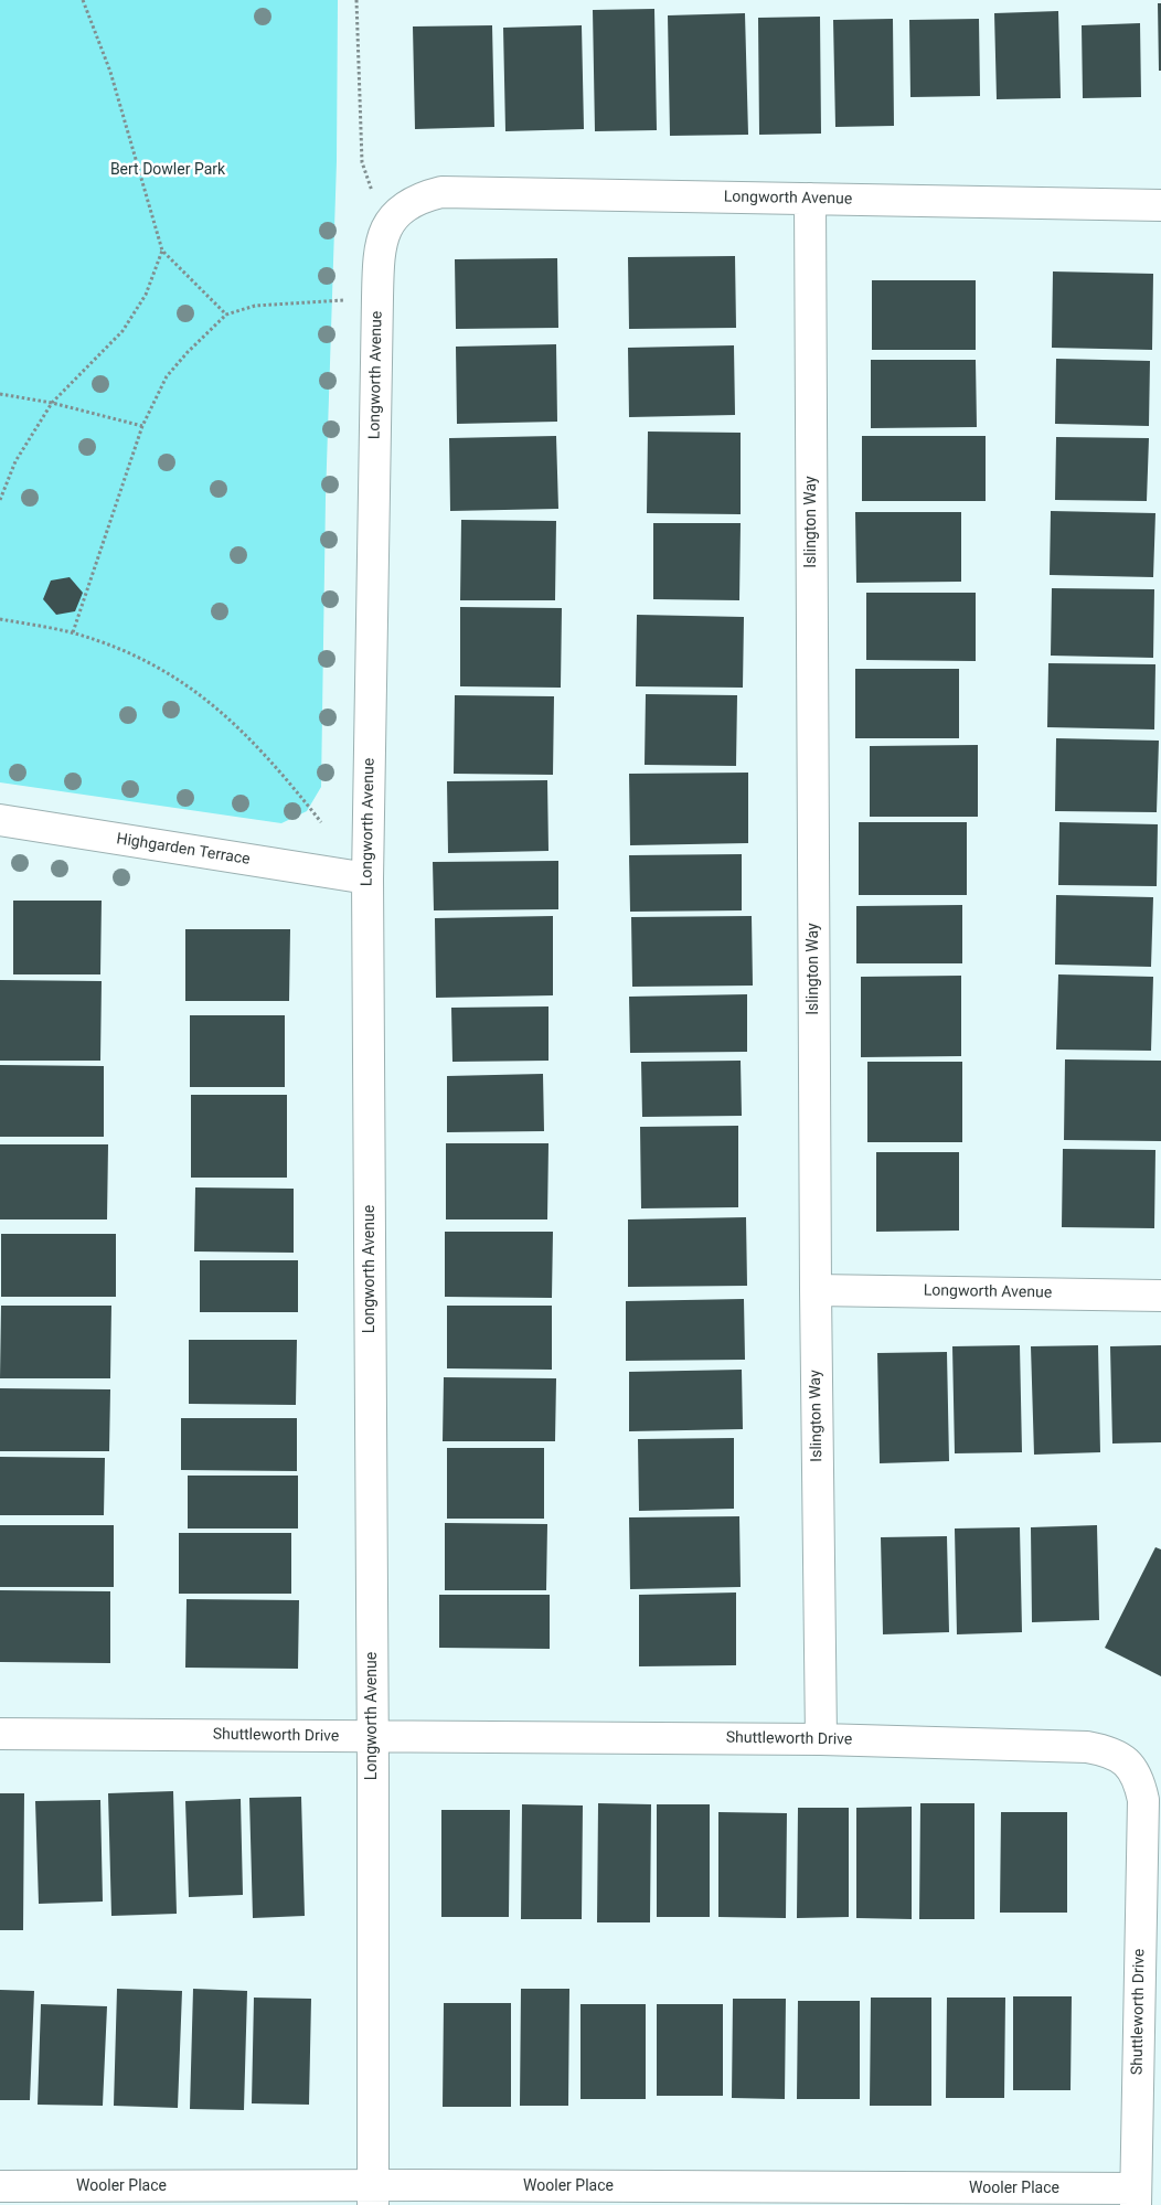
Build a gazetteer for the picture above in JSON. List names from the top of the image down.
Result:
{
  "streets": {
    "street": [
      "Longworth Avenue",
      "Islington Way",
      "Highgarden Terrace",
      "Shuttleworth Drive",
      "Wooler Place"
    ]
  },
  "crossings": [
    ["Longworth Avenue", "Islington Way"],
    ["Longworth Avenue", "Highgarden Terrace"],
    ["Longworth Avenue", "Shuttleworth Drive"],
    ["Longworth Avenue", "Wooler Place"],
    ["Islington Way", "Shuttleworth Drive"],
    ["Shuttleworth Drive", "Wooler Place"]
  ],
  "parks": ["Bert Dowler Park"]
}
